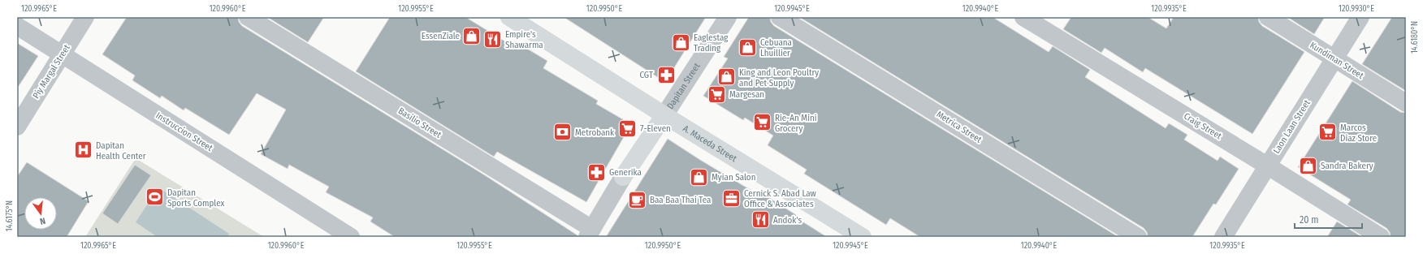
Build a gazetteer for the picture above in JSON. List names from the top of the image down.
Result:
{
  "streets": {
    "main road": ["Dapitan Street", "A. Maceda Street"],
    "street": [
      "Kundiman Street",
      "Piy Margal Street",
      "Basilio Street",
      "Craig Street",
      "Metrica Street",
      "Laon Laan Street",
      "Instruccion Street"
    ]
  },
  "crossings": [
    ["Kundiman Street", "Laon Laan Street"],
    ["Piy Margal Street", "Instruccion Street"],
    ["Dapitan Street", "Basilio Street"],
    ["Dapitan Street", "A. Maceda Street"],
    ["Craig Street", "Laon Laan Street"]
  ],
  "places": {
    "shop": [
      "EssenZiale",
      "Eaglestag Trading",
      "Cebuana Lhuillier",
      "King and Leon Poultry and Pet Supply",
      "Sandra Bakery",
      "Myian Salon"
    ],
    "restaurant": ["Empire's Shawarma", "Andok's"],
    "pharmacy": ["CGT", "Generika"],
    "supermarket": [
      "Margesan",
      "Rie-An Mini Grocery",
      "7-Eleven",
      "Marcos Diaz Store"
    ],
    "bank": ["Metrobank"],
    "hospital": ["Dapitan Health Center"],
    "sports": ["Dapitan Sports Complex"],
    "office": ["Cernick S. Abad Law Office & Associates"],
    "cafe": ["Baa Baa Thai Tea"]
  },
  "scale_bar": "20 m",
  "north": "bottom",
  "coordinates": [
    "120.9965°E",
    "120.9960°E",
    "120.9955°E",
    "120.9950°E",
    "120.9945°E",
    "120.9940°E",
    "120.9935°E",
    "120.9930°E",
    "14.6180°N",
    "14.6175°N"
  ]
}
